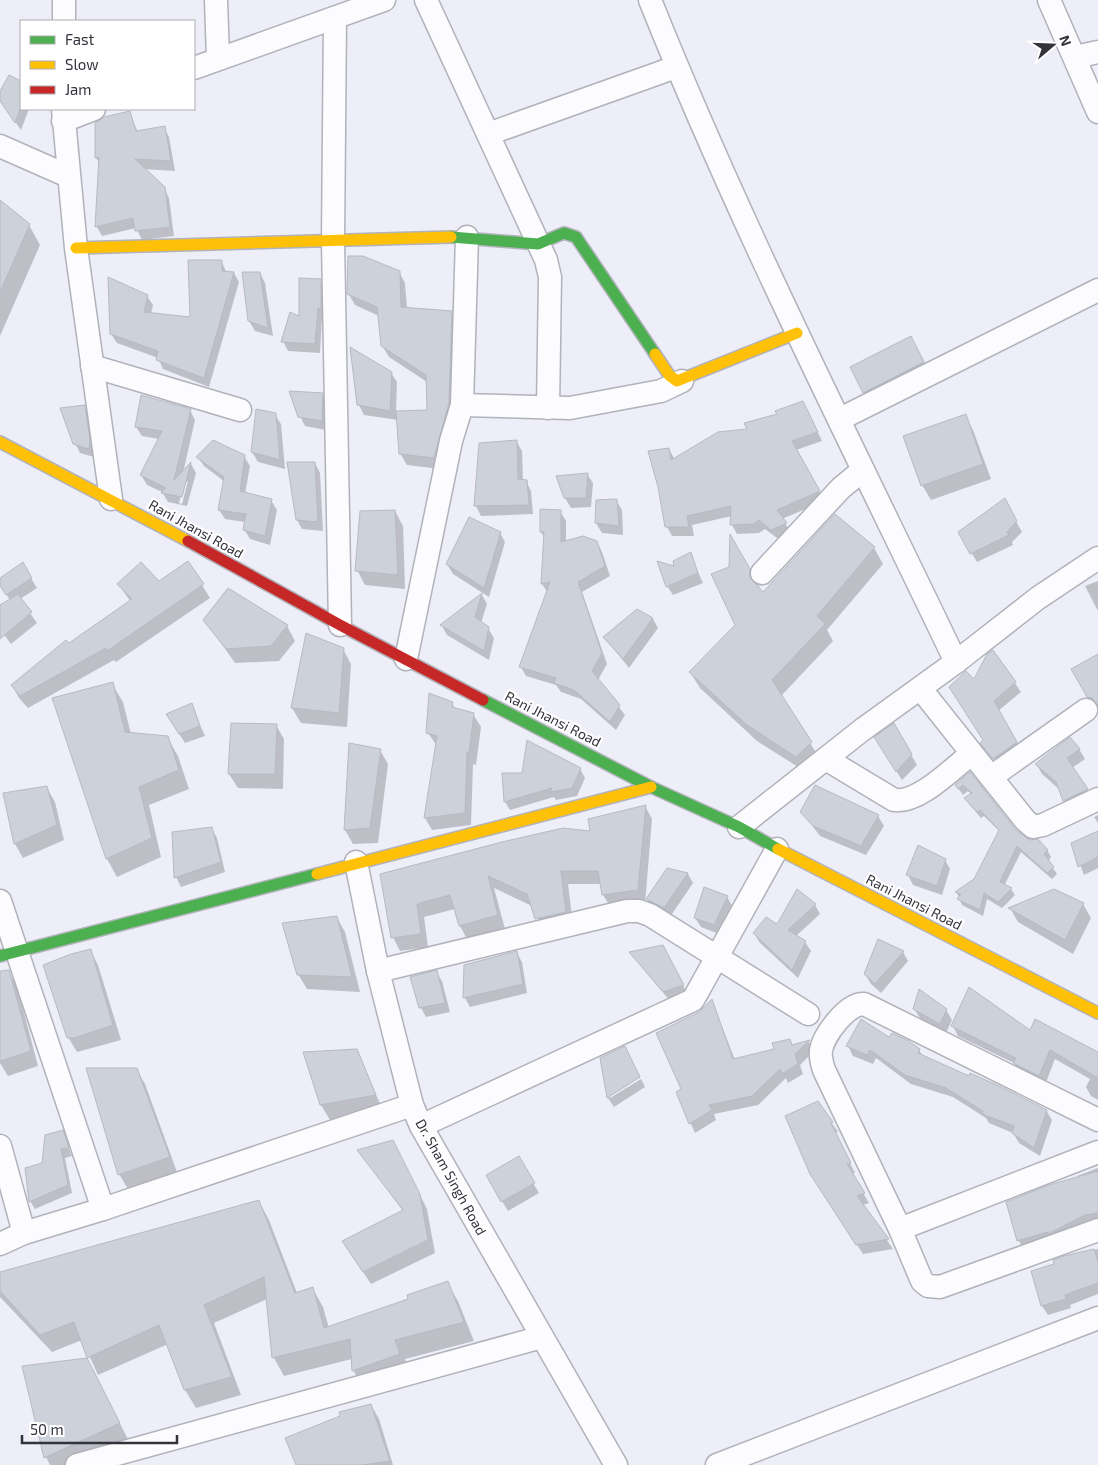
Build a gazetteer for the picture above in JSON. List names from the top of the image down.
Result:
{
  "streets": {
    "street": ["Rani Jhansi Road", "Dr. Sham Singh Road"]
  },
  "legend": ["Fast", "Slow", "Jam"],
  "scale_bar": "50 m",
  "north": "right"
}
